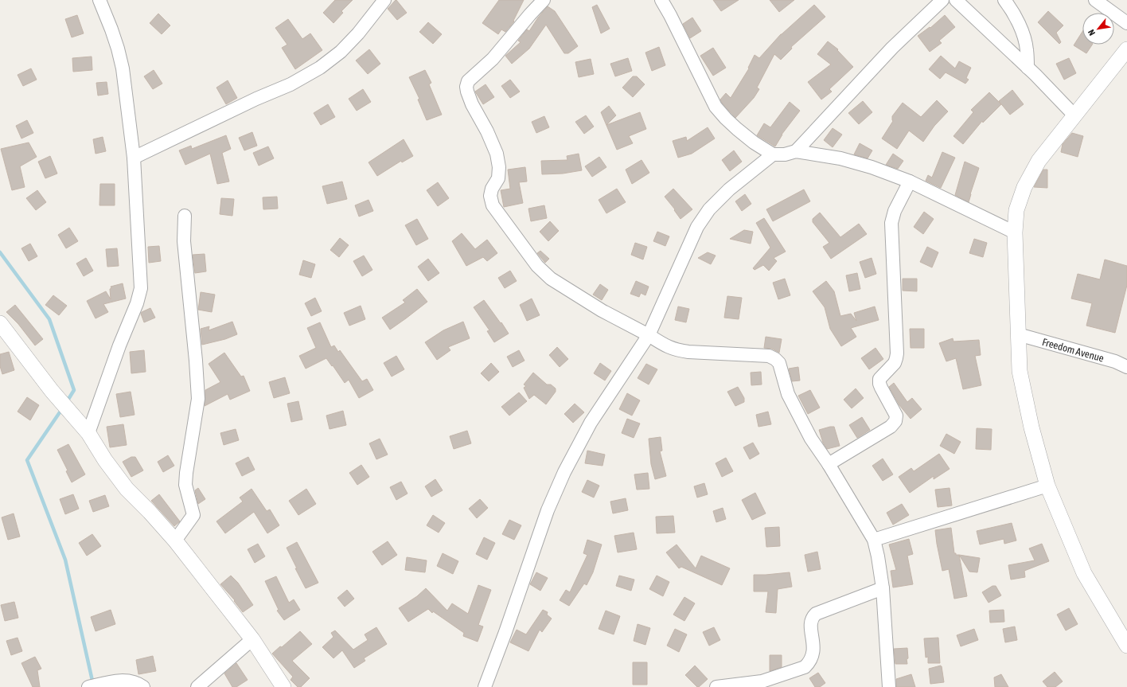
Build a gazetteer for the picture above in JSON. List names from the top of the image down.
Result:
{
  "streets": {
    "street": ["Freedom Avenue"]
  },
  "north": "bottom left"
}
